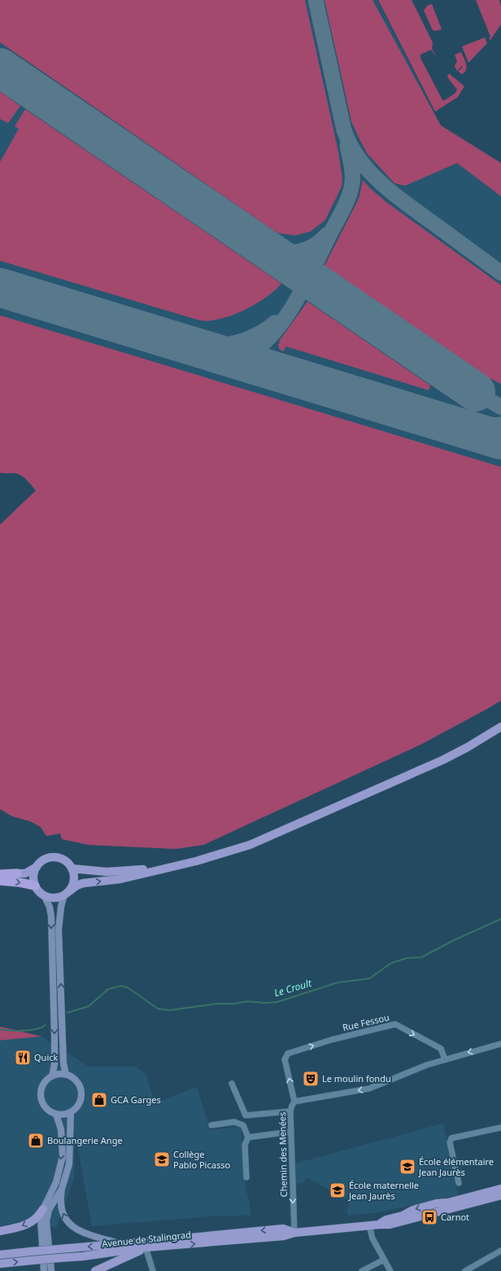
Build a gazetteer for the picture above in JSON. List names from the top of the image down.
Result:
{
  "streets": {
    "main road": ["Avenue de Stalingrad"],
    "street": ["Rue Fessou", "Chemin des Menées"]
  },
  "crossings": [
    ["Rue Fessou", "Chemin des Menées"],
    ["Chemin des Menées", "Avenue de Stalingrad"]
  ],
  "water": ["Le Croult"],
  "places": {
    "restaurant": ["Quick"],
    "theatre": ["Le moulin fondu"],
    "shop": ["GCA Garges", "Boulangerie Ange"],
    "school or university": ["Collège Pablo Picasso", "École élémentaire Jean Jaurès", "École maternelle Jean Jaurès"],
    "bus stop": ["Carnot"]
  }
}
